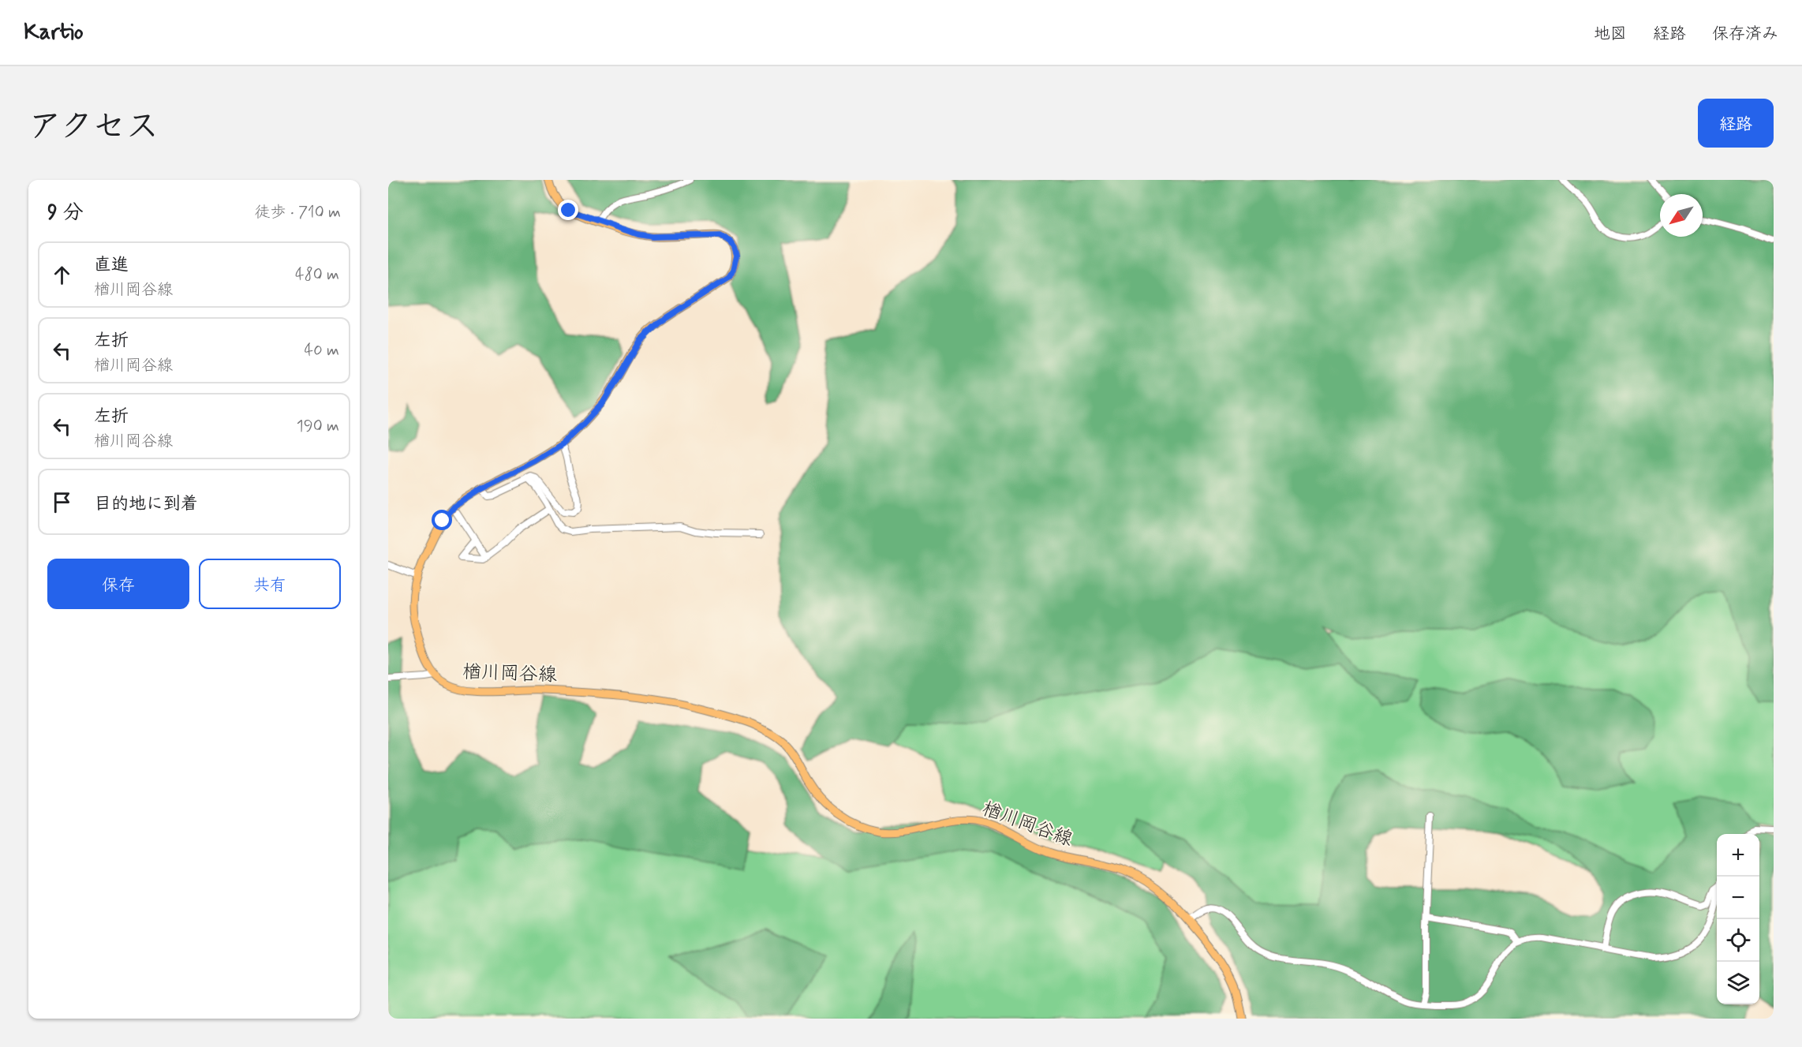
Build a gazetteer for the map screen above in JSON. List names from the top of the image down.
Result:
{
  "streets": {
    "main road": ["楢川岡谷線"]
  },
  "north": "bottom left",
  "page": {
    "header": "Kartio",
    "nav": ["地図", "経路", "保存済み"],
    "title": "アクセス",
    "buttons": [
      "経路",
      ["保存", "共有"]
    ],
    "heading": ["9 分", "徒歩 · 710 m"],
    "list": [
      ["直進", "楢川岡谷線", "480 m"],
      ["左折", "楢川岡谷線", "40 m"],
      ["左折", "楢川岡谷線", "190 m"],
      "目的地に到着"
    ],
    "map_buttons": ["+", "−"]
  }
}
